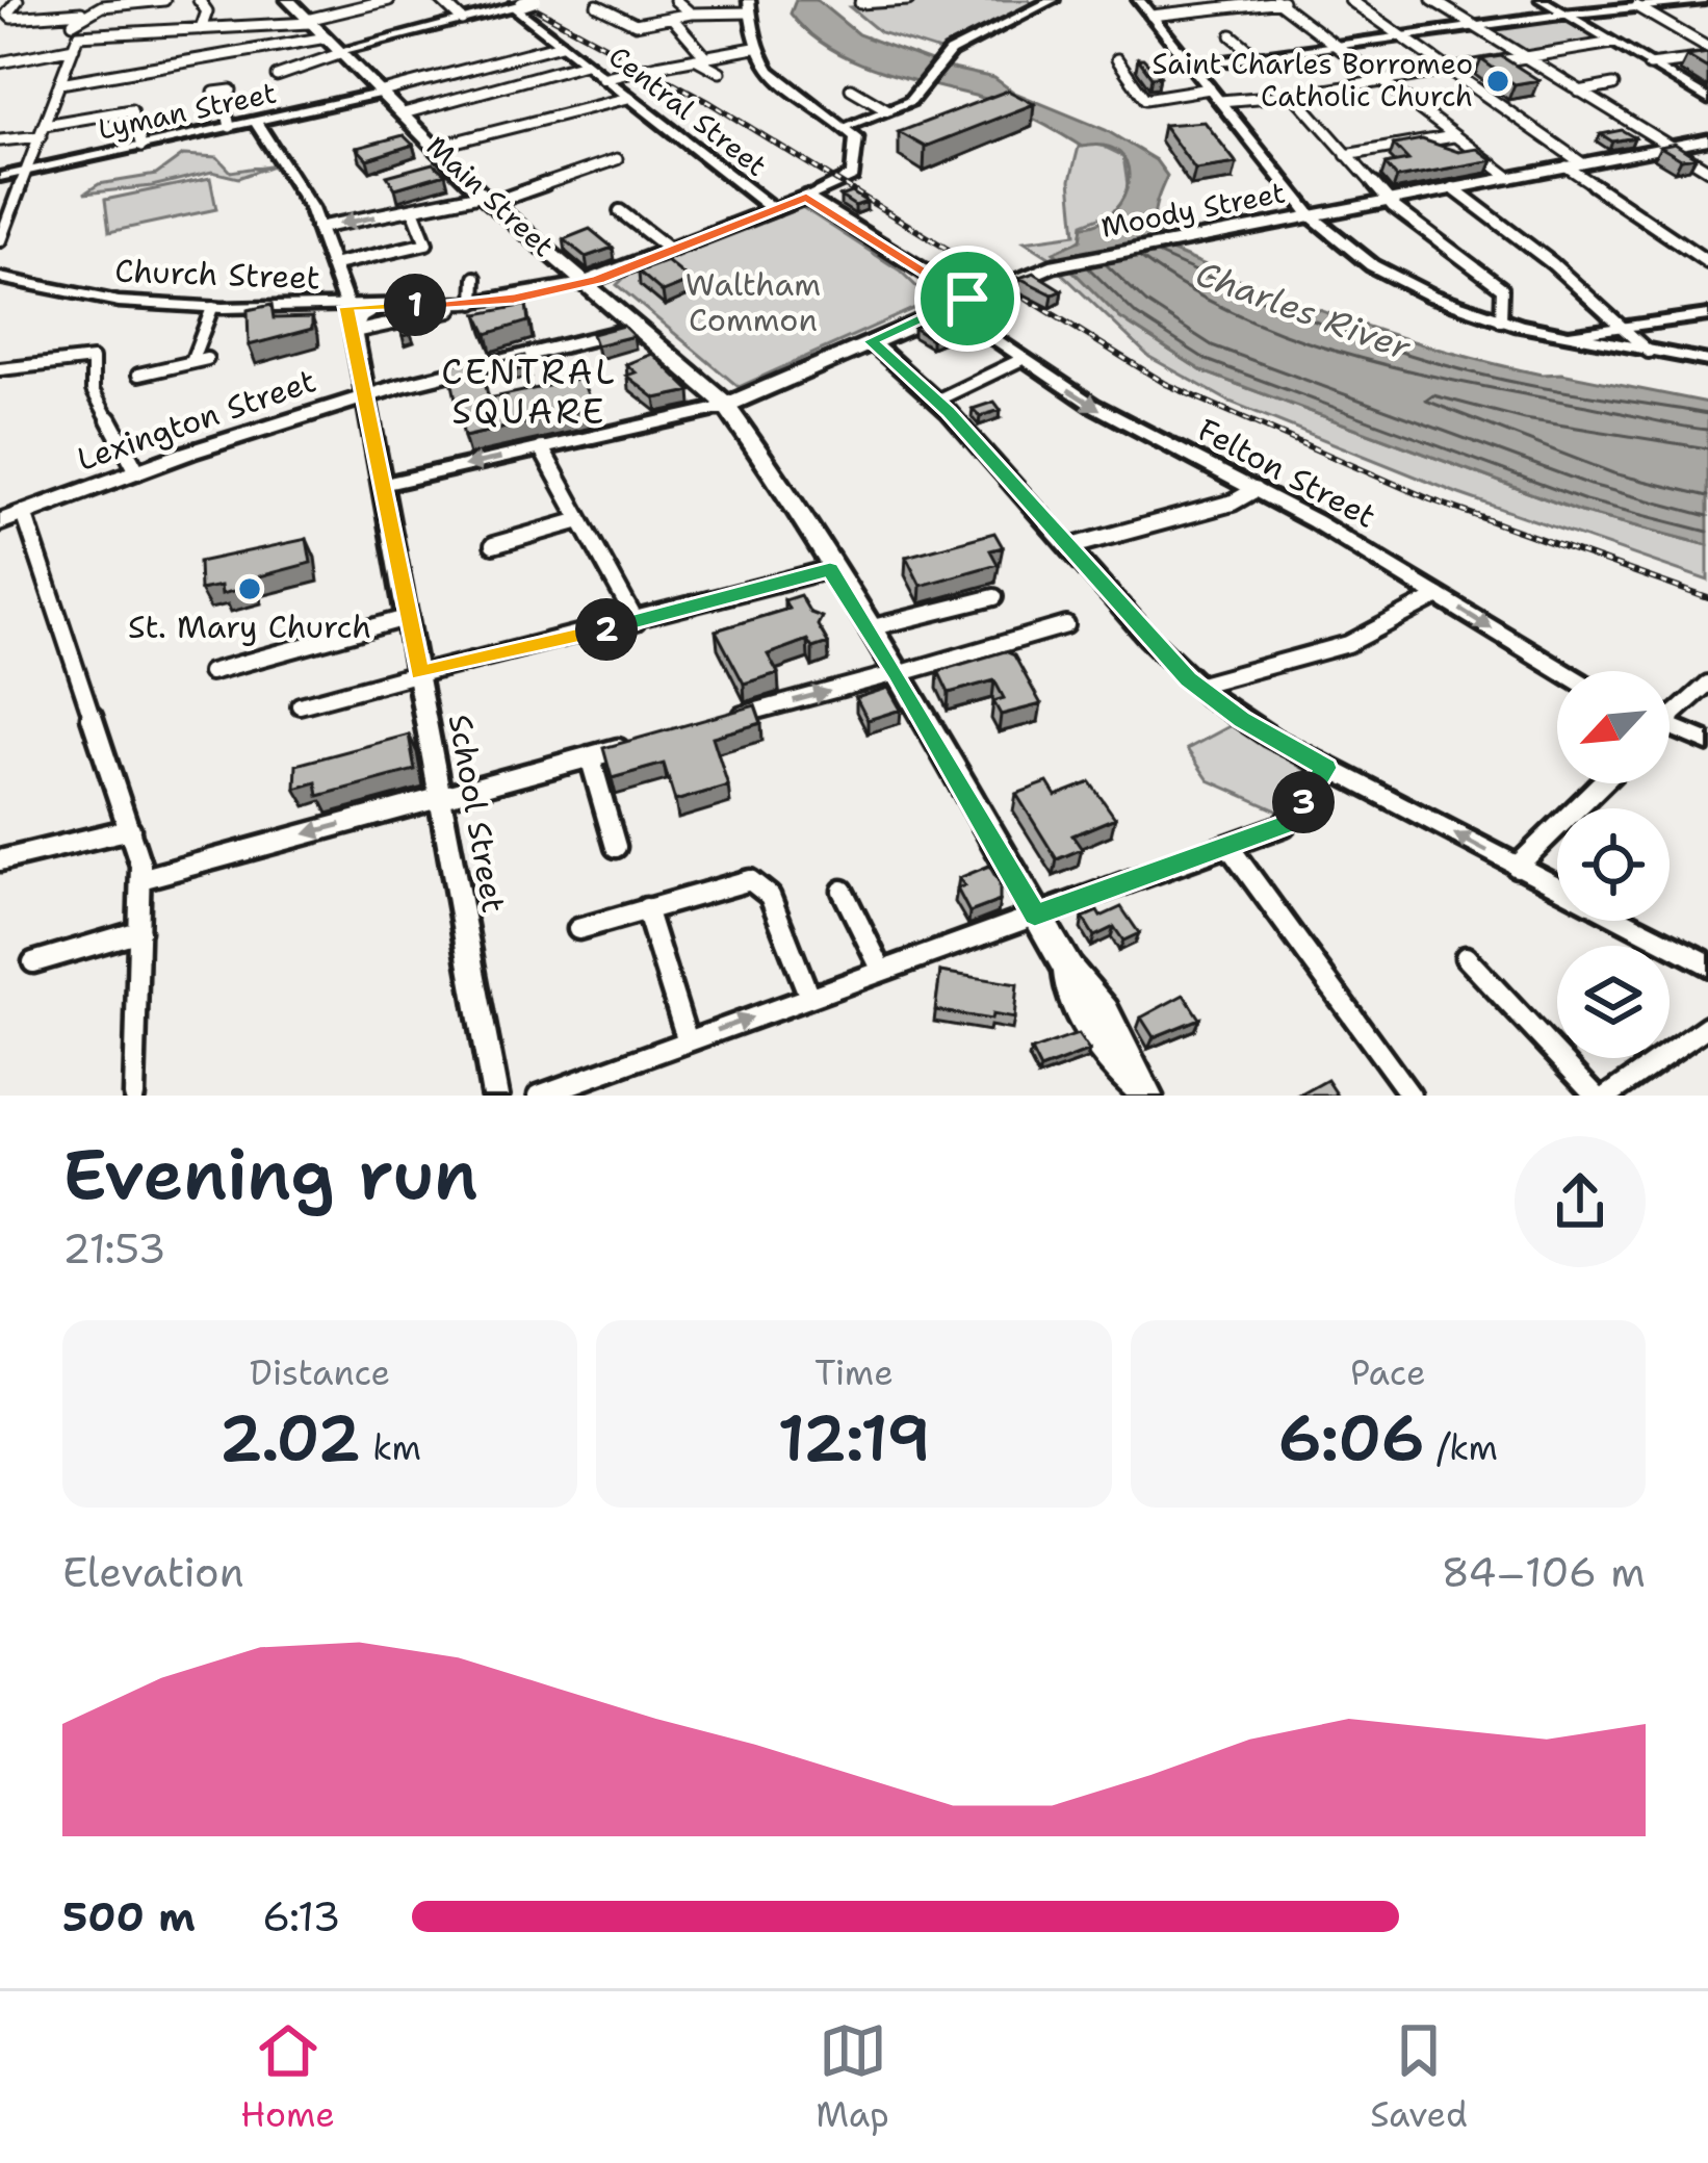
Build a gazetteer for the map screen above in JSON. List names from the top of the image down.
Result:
{
  "streets": {
    "main road": [
      "Main Street",
      "Moody Street",
      "Church Street",
      "Lexington Street"
    ],
    "street": [
      "Lyman Street",
      "Central Street",
      "Felton Street",
      "School Street"
    ]
  },
  "crossings": [
    ["Lyman Street", "Main Street"],
    ["Lyman Street", "School Street"],
    ["Main Street", "Moody Street"],
    ["Main Street", "Church Street"],
    ["Moody Street", "Felton Street"],
    ["Church Street", "School Street"],
    ["Lexington Street", "School Street"]
  ],
  "districts": ["CENTRAL SQUARE"],
  "water": ["Charles River"],
  "parks": ["Waltham Common"],
  "places": ["Saint Charles Borromeo Catholic Church", "St. Mary Church"],
  "north": "bottom left",
  "page": {
    "pins": ["1", "2", "3"],
    "heading": ["Evening run", "21:53"],
    "stats": [
      ["Distance", "2.02 km"],
      ["Time", "12:19"],
      ["Pace", "6:06 /km"]
    ],
    "chart": ["Elevation", "84–106 m"],
    "list": [
      {
        "name": "500 m",
        "note": "6:13"
      }
    ],
    "tabs": ["Home", "Map", "Saved"]
  }
}
